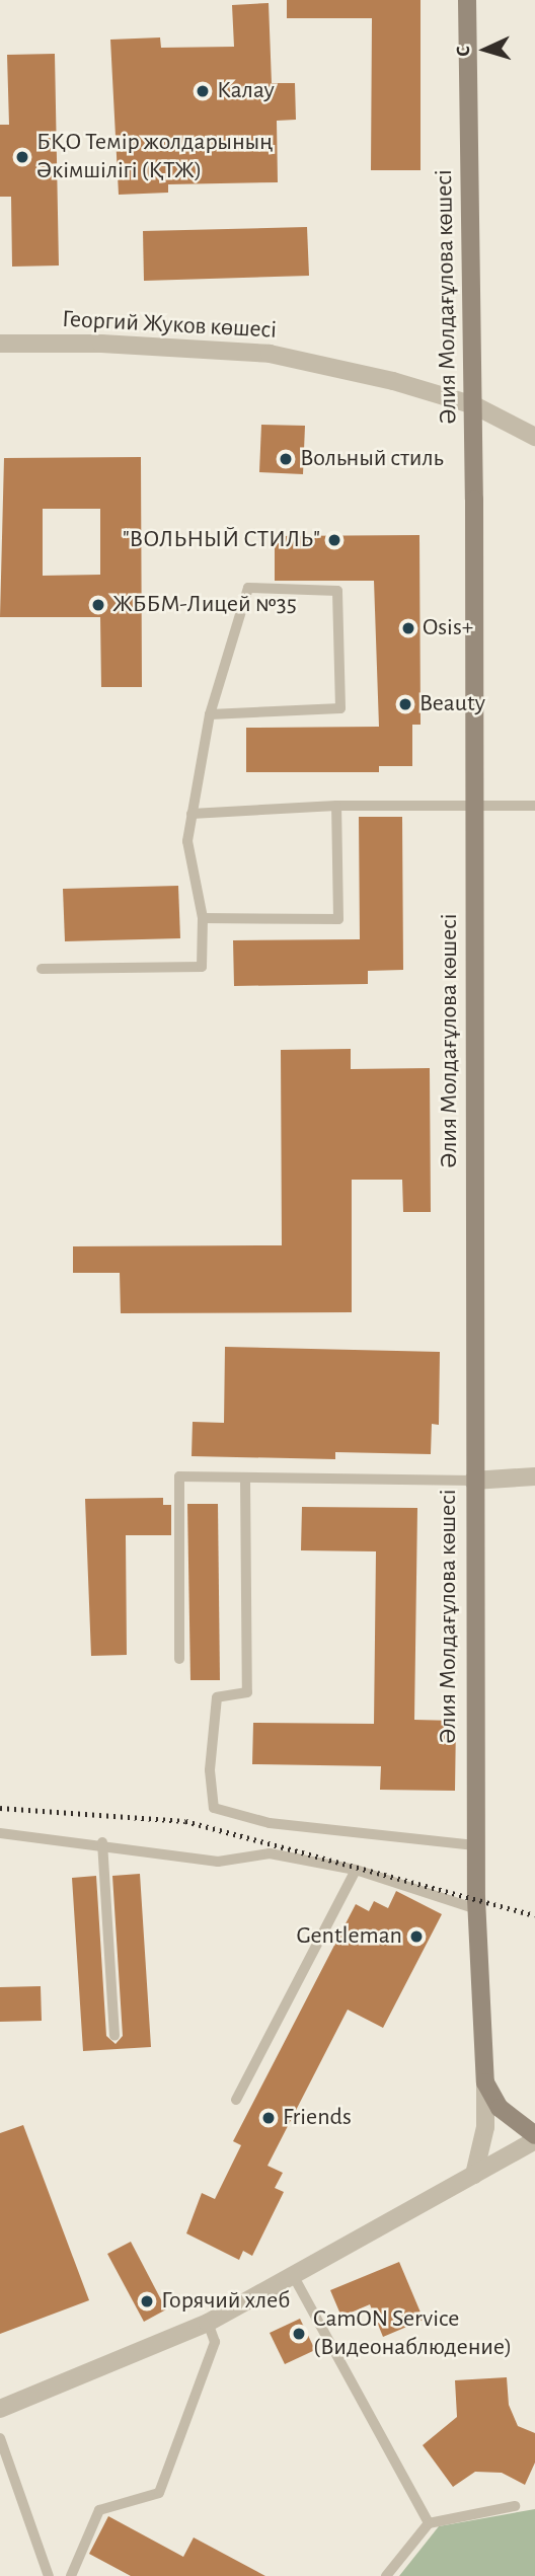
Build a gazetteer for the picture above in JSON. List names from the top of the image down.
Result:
{
  "streets": {
    "main road": ["Әлия Молдағұлова көшесі"],
    "street": ["Георгий Жуков көшесі"]
  },
  "crossings": [
    ["Әлия Молдағұлова көшесі", "Георгий Жуков көшесі"]
  ],
  "places": [
    "Калау",
    "БҚО Темір жолдарының Әкімшілігі (ҚТЖ)",
    "Вольный стиль",
    "\"ВОЛЬНЫЙ СТИЛЬ\"",
    "ЖББМ-Лицей №35",
    "Osis+",
    "Beauty",
    "Gentleman",
    "Friends",
    "Горячий хлеб",
    "CamON Service (Видеонаблюдение)"
  ],
  "north": "left"
}
